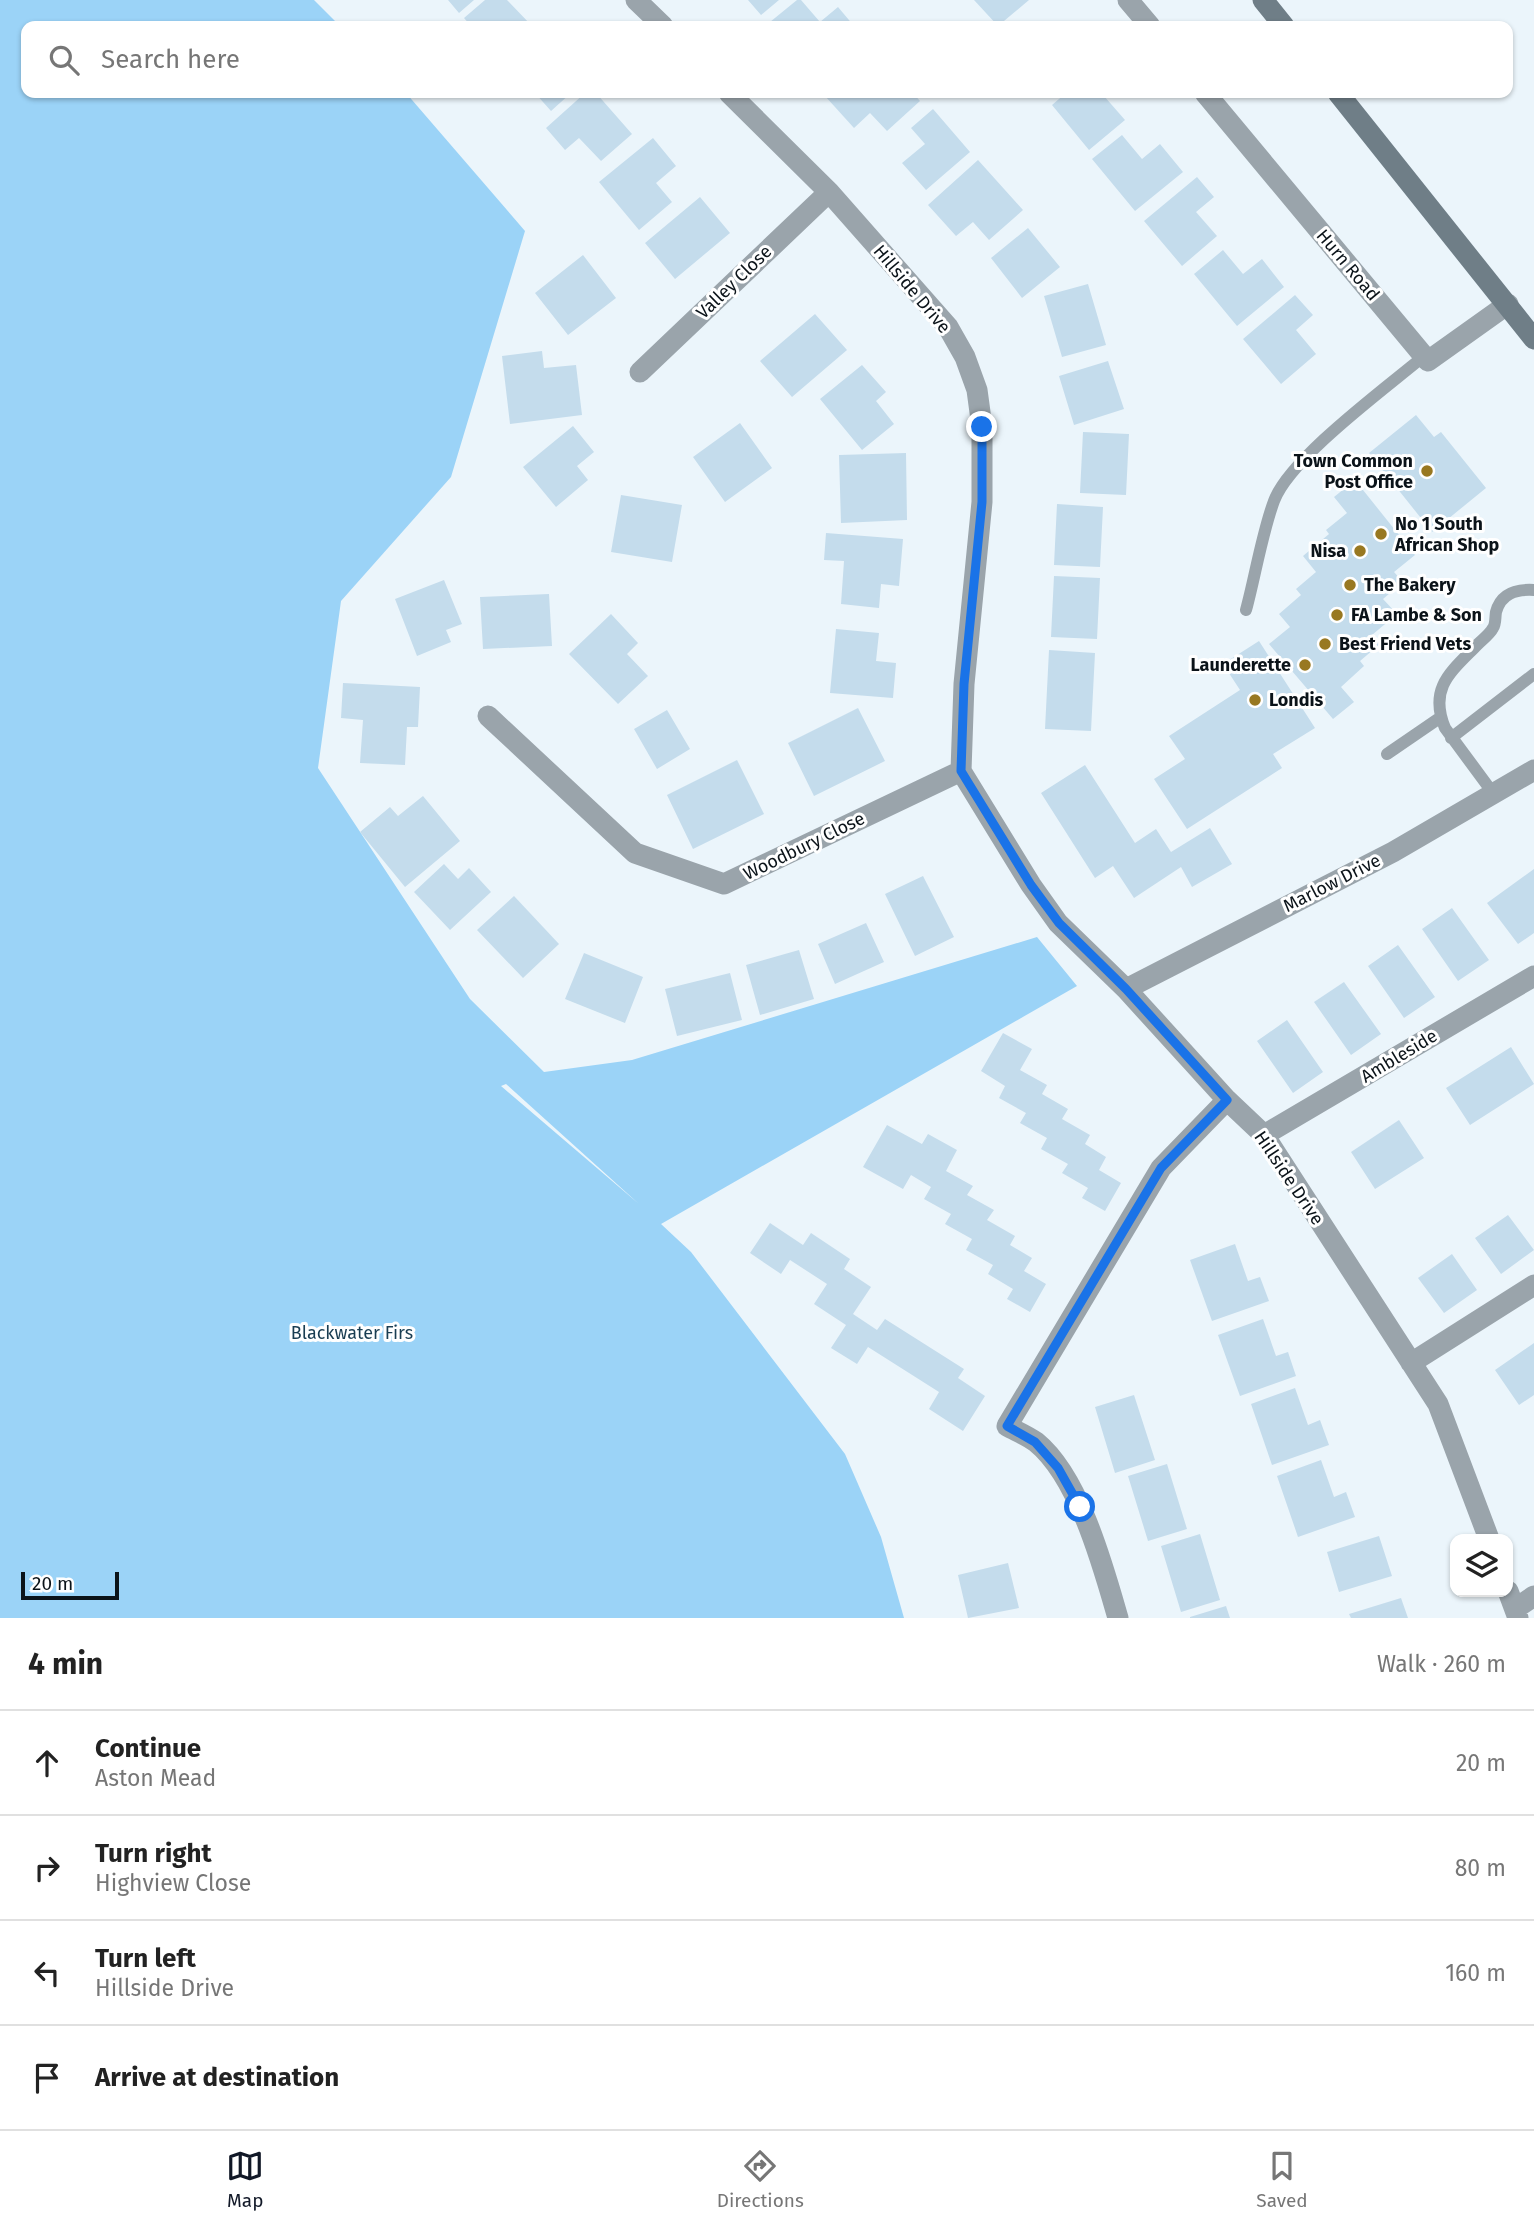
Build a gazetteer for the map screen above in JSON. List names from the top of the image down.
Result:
{
  "streets": {
    "street": [
      "Hurn Road",
      "Valley Close",
      "Hillside Drive",
      "Woodbury Close",
      "Marlow Drive",
      "Ambleside"
    ]
  },
  "crossings": [
    ["Valley Close", "Hillside Drive"],
    ["Hillside Drive", "Woodbury Close"],
    ["Hillside Drive", "Marlow Drive"],
    ["Hillside Drive", "Ambleside"]
  ],
  "parks": ["Blackwater Firs"],
  "places": [
    "Town Common Post Office",
    "No 1 South African Shop",
    "Nisa",
    "The Bakery",
    "FA Lambe & Son",
    "Best Friend Vets",
    "Launderette",
    "Londis"
  ],
  "scale_bar": "20 m",
  "page": {
    "search": "Search here",
    "scale": "20 m",
    "heading": ["4 min", "Walk · 260 m"],
    "list": [
      ["Continue", "Aston Mead", "20 m"],
      ["Turn right", "Highview Close", "80 m"],
      ["Turn left", "Hillside Drive", "160 m"],
      "Arrive at destination"
    ],
    "nav": ["Map", "Directions", "Saved"]
  }
}
